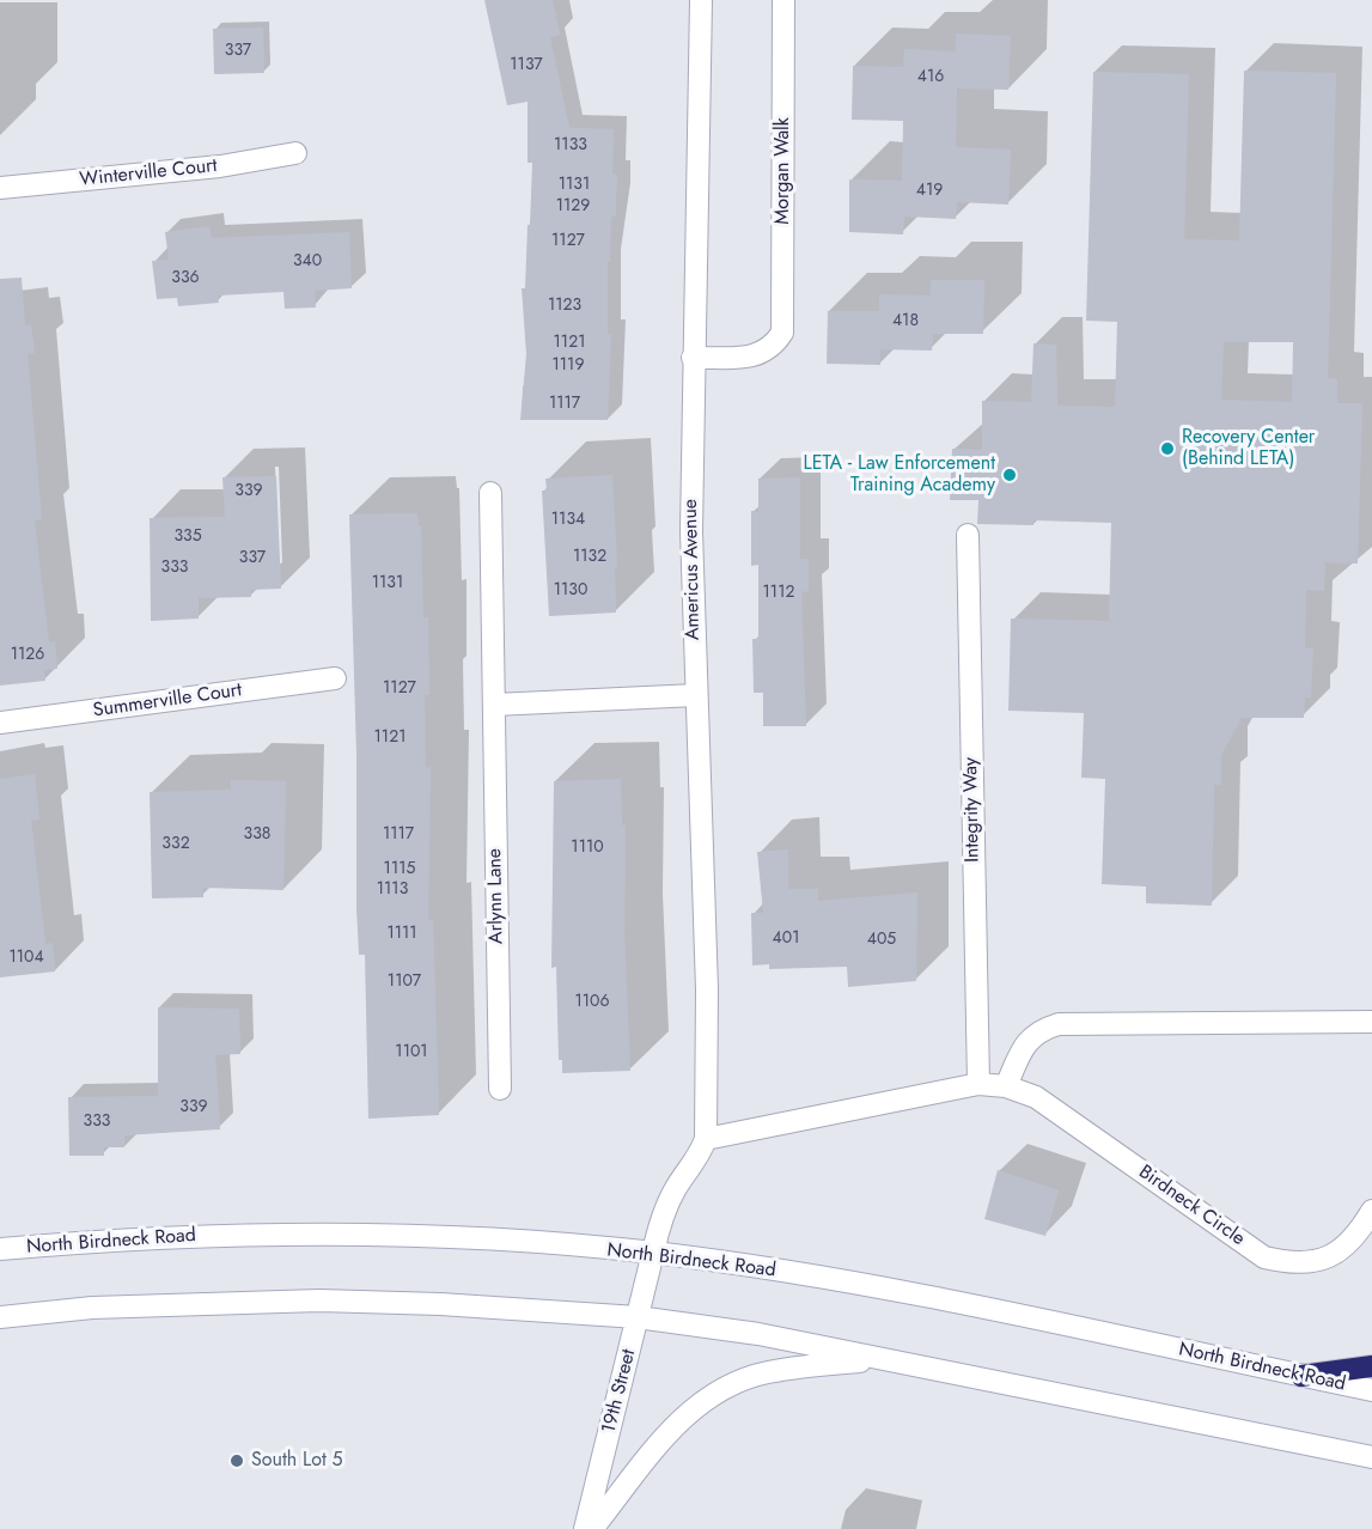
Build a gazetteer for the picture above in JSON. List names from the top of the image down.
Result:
{
  "streets": {
    "street": [
      "Morgan Walk",
      "Winterville Court",
      "Americus Avenue",
      "Summerville Court",
      "Integrity Way",
      "Arlynn Lane",
      "Birdneck Circle",
      "North Birdneck Road",
      "19th Street"
    ]
  },
  "crossings": [
    ["Morgan Walk", "Americus Avenue"],
    ["Americus Avenue", "Birdneck Circle"],
    ["Integrity Way", "Birdneck Circle"],
    ["North Birdneck Road", "19th Street"]
  ],
  "places": ["Recovery Center (Behind LETA)", "LETA - Law Enforcement Training Academy", "South Lot 5"],
  "house_numbers": [
    "337",
    "1137",
    "416",
    "1133",
    "1131",
    "419",
    "1129",
    "1127",
    "340",
    "336",
    "1123",
    "418",
    "1121",
    "1119",
    "1117",
    "339",
    "1134",
    "335",
    "1132",
    "337",
    "333",
    "1131",
    "1130",
    "1112",
    "1126",
    "1127",
    "1121",
    "338",
    "1117",
    "332",
    "1110",
    "1115",
    "1113",
    "1111",
    "401",
    "405",
    "1104",
    "1107",
    "1106",
    "1101",
    "339",
    "333"
  ]
}
